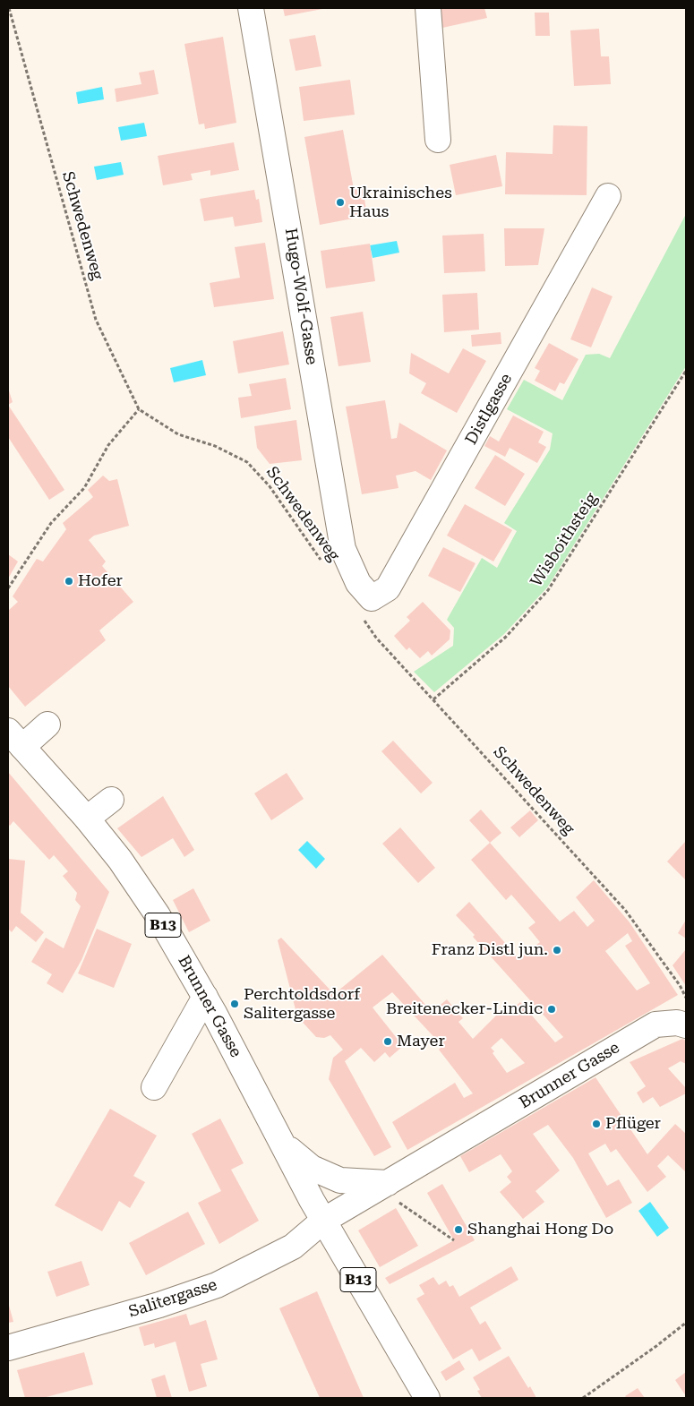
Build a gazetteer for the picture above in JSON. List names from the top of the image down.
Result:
{
  "streets": {
    "street": [
      "Hugo-Wolf-Gasse",
      "Distlgasse",
      "B13",
      "Brunner Gasse",
      "Salitergasse"
    ],
    "path": ["Schwedenweg", "Wisboithsteig"]
  },
  "crossings": [
    ["Schwedenweg", "Wisboithsteig"],
    ["Hugo-Wolf-Gasse", "Distlgasse"],
    ["B13", "Brunner Gasse"],
    ["B13", "Salitergasse"],
    ["Brunner Gasse", "Salitergasse"]
  ],
  "places": [
    "Ukrainisches Haus",
    "Hofer",
    "Franz Distl jun.",
    "Perchtoldsdorf Salitergasse",
    "Breitenecker-Lindic",
    "Mayer",
    "Pflüger",
    "Shanghai Hong Do"
  ]
}
